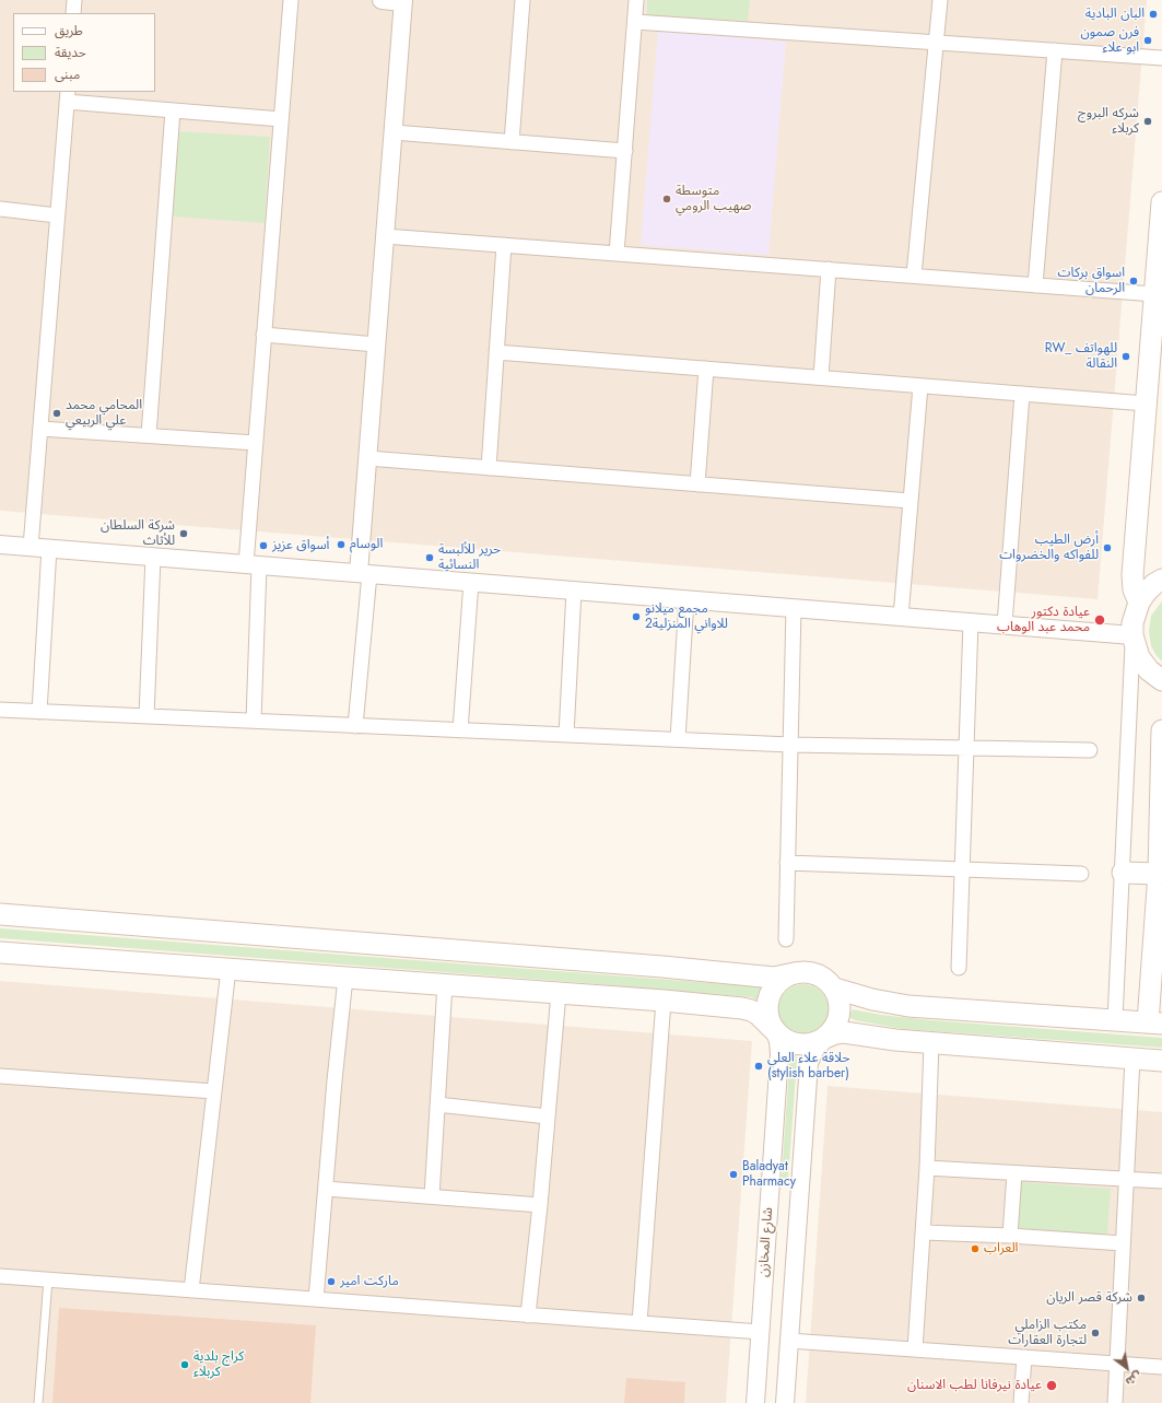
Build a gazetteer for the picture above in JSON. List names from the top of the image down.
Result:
{
  "streets": {
    "street": ["شارع المخازن"]
  },
  "places": [
    "البان البادية",
    "فرن صمون ابو علاء",
    "شركه البروج كربلاء",
    "متوسطة صهيب الرومي",
    "اسواق بركات الرحمان",
    "RW_ للهواتف النقالة",
    "المحامي محمد علي الربيعي",
    "شركة السلطان للأثاث",
    "الوسام",
    "أسواق عزيز",
    "أرض الطيب للفواكه والخضروات",
    "حرير للألبسة النسائية",
    "مجمع ميلانو للاواني المنزلية2",
    "عيادة دكتور محمد عبد الوهاب",
    "حلاقة علاء العلي (stylish barber)",
    "Baladyat Pharmacy",
    "العراب",
    "ماركت امير",
    "شركة قصر الريان",
    "مكتب الزاملي لتجارة العقارات",
    "كراج بلدية كربلاء",
    "عيادة نيرفانا لطب الاسنان"
  ],
  "legend": ["طريق", "حديقة", "مبنى"],
  "north": "bottom right"
}
